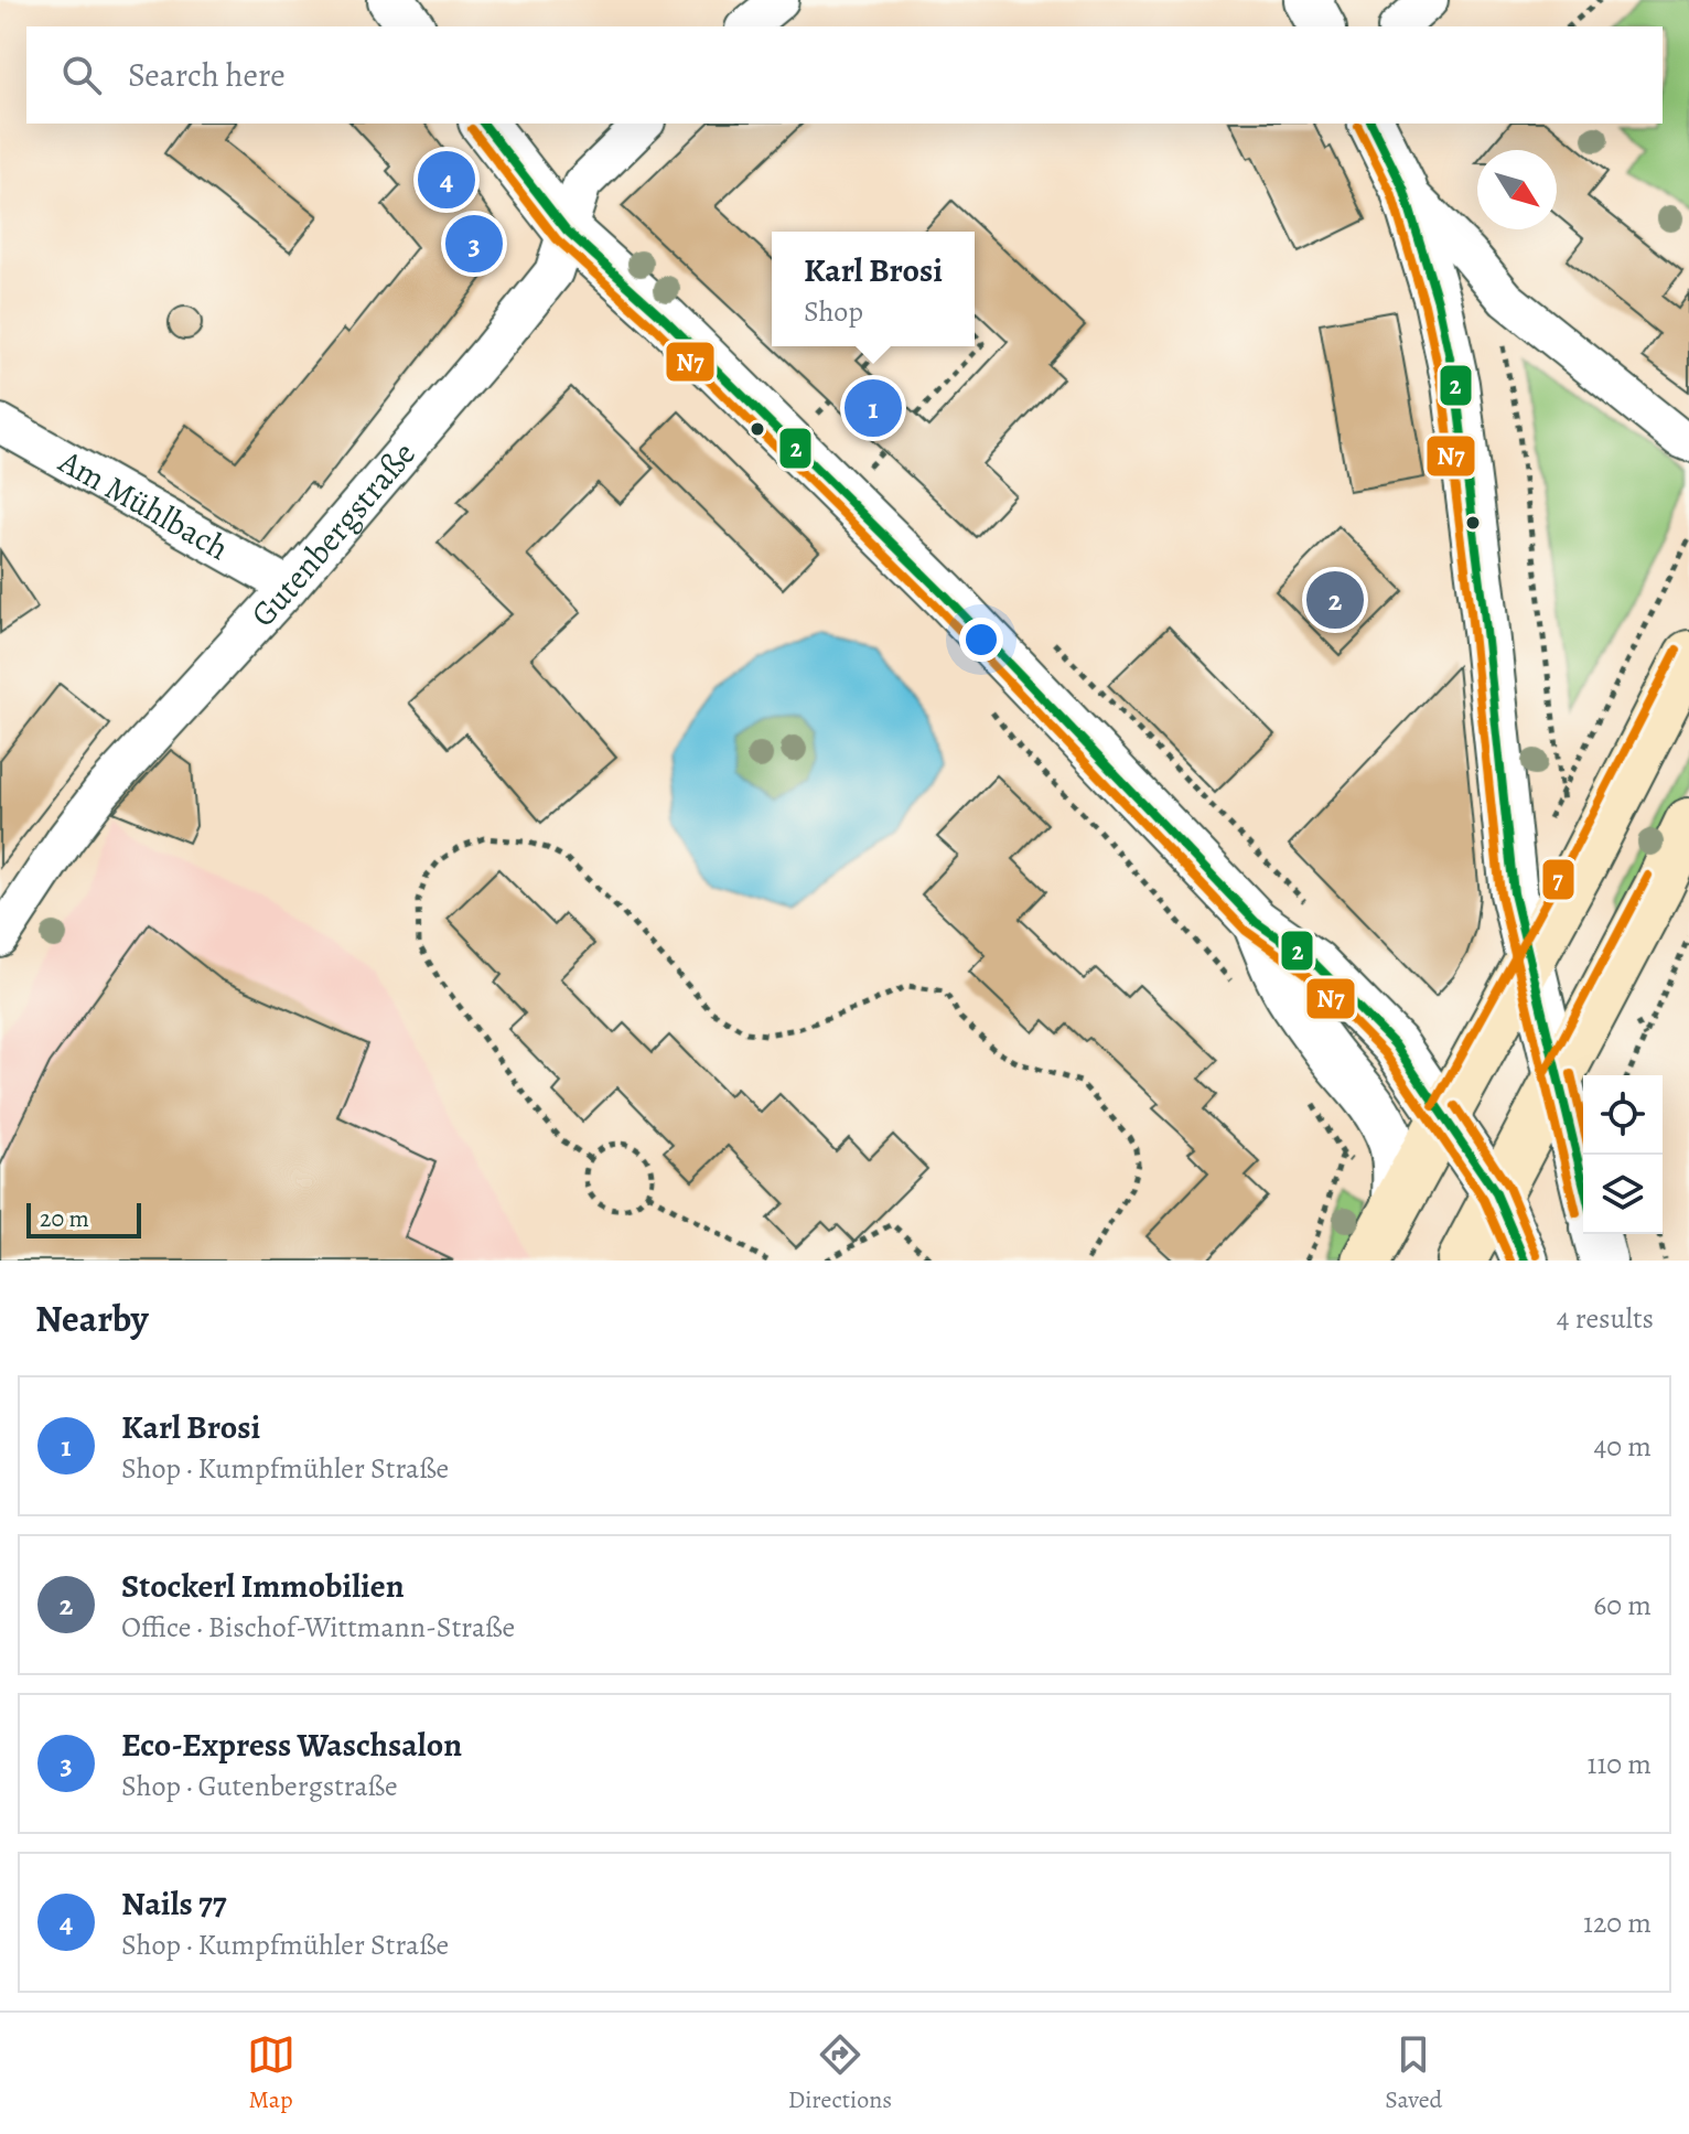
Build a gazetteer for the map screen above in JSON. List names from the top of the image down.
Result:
{
  "streets": {
    "street": ["Am Mühlbach", "Gutenbergstraße"]
  },
  "crossings": [
    ["Am Mühlbach", "Gutenbergstraße"]
  ],
  "lines": ["transit line 2", "transit line N7", "transit line 7"],
  "scale_bar": "20 m",
  "north": "bottom right",
  "page": {
    "search": "Search here",
    "pins": [
      "4",
      "3",
      "1",
      "2"
    ],
    "popup": ["Karl Brosi", "Shop"],
    "scale": "20 m",
    "heading": ["Nearby", "4 results"],
    "list": [
      {
        "mark": "1",
        "name": "Karl Brosi",
        "note": "Shop · Kumpfmühler Straße",
        "value": "40 m"
      },
      {
        "mark": "2",
        "name": "Stockerl Immobilien",
        "note": "Office · Bischof-Wittmann-Straße",
        "value": "60 m"
      },
      {
        "mark": "3",
        "name": "Eco-Express Waschsalon",
        "note": "Shop · Gutenbergstraße",
        "value": "110 m"
      },
      {
        "mark": "4",
        "name": "Nails 77",
        "note": "Shop · Kumpfmühler Straße",
        "value": "120 m"
      }
    ],
    "nav": ["Map", "Directions", "Saved"]
  }
}
